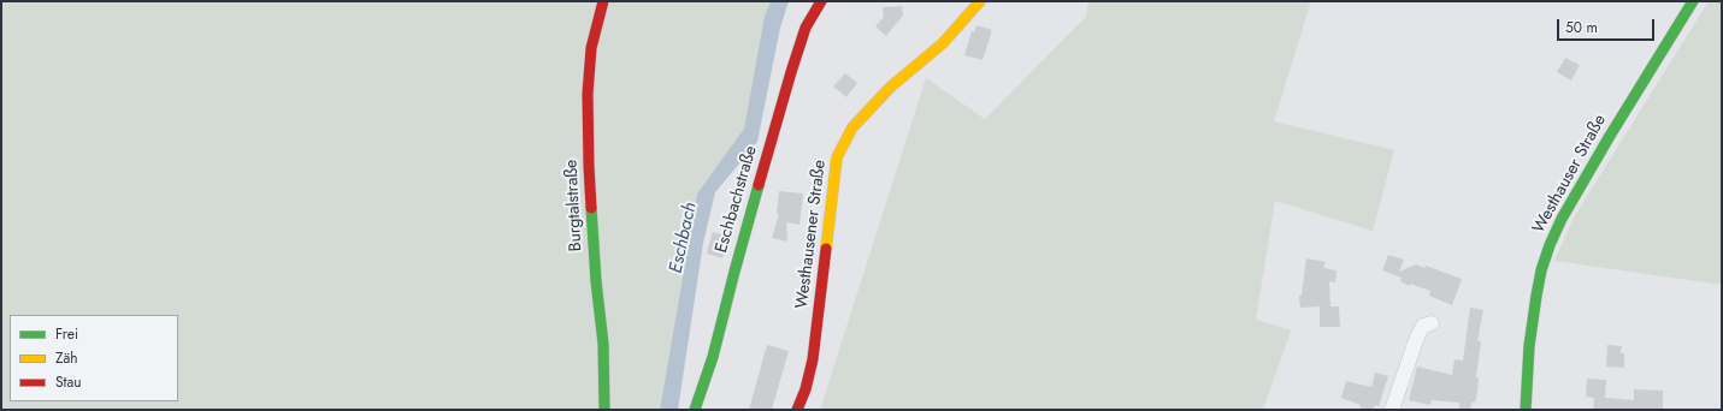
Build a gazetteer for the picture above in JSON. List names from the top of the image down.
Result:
{
  "streets": {
    "main road": [
      "Westhauser Straße",
      "Eschbachstraße",
      "Burgtalstraße",
      "Westhausener Straße"
    ]
  },
  "water": ["Eschbach"],
  "legend": ["Frei", "Zäh", "Stau"],
  "scale_bar": "50 m"
}
